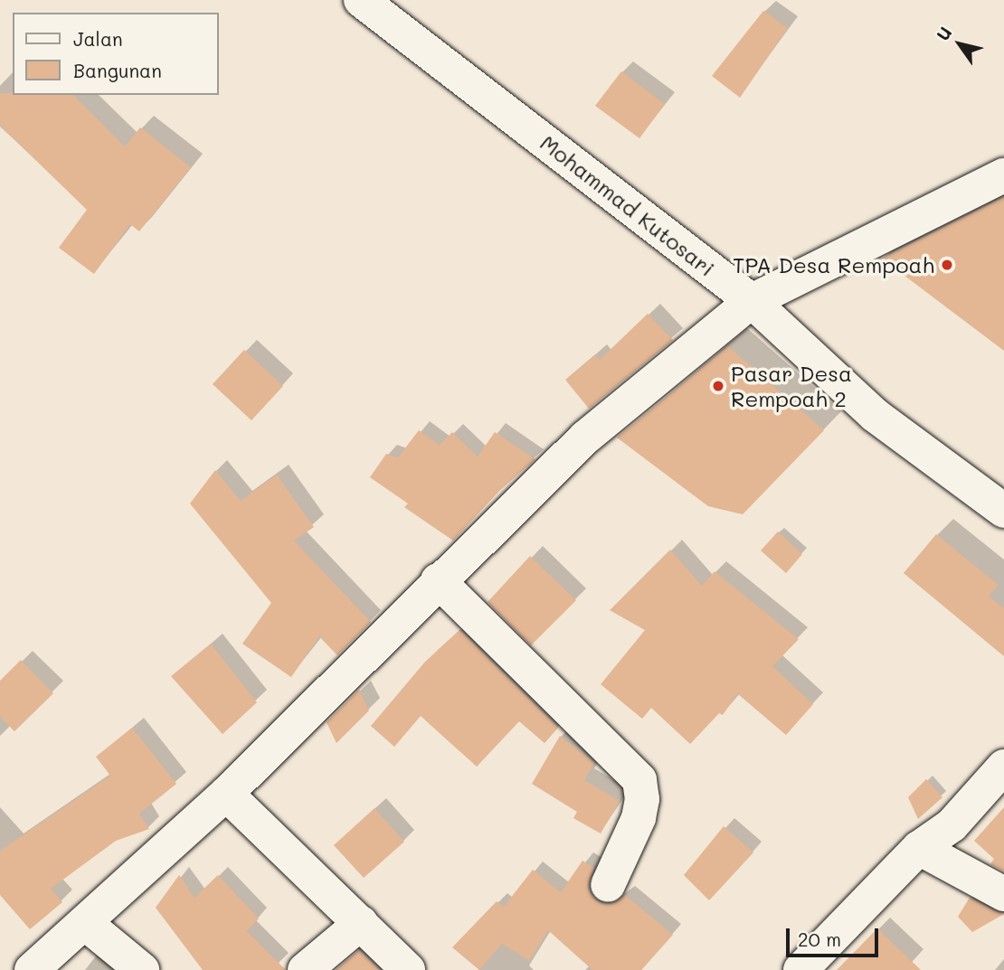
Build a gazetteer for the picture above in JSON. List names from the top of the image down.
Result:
{
  "streets": {
    "street": ["Mohammad Kutosari"]
  },
  "places": ["TPA Desa Rempoah", "Pasar Desa Rempoah 2"],
  "legend": ["Jalan", "Bangunan"],
  "scale_bar": "20 m",
  "north": "top left"
}
